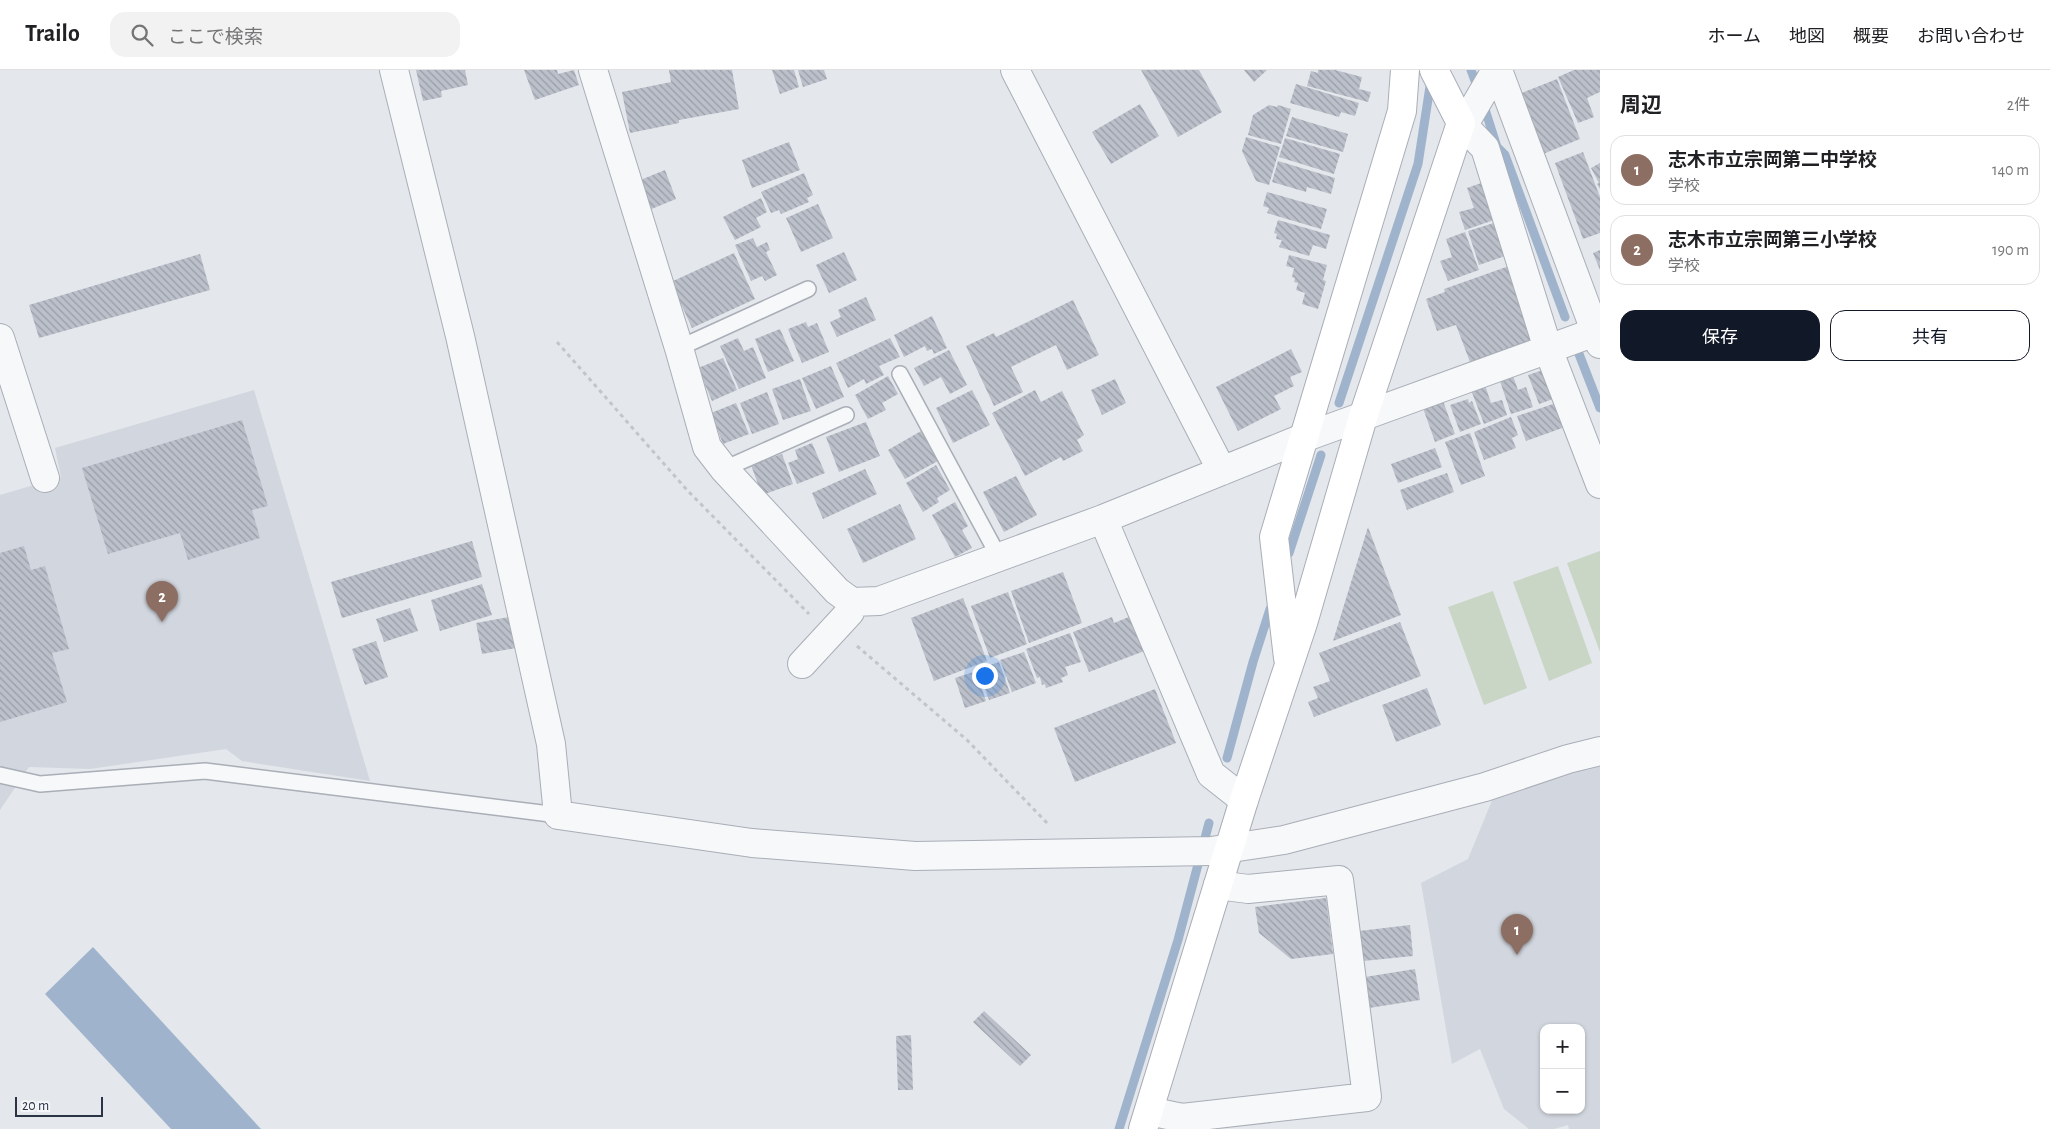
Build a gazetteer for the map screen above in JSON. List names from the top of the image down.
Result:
{
  "scale_bar": "20 m",
  "page": {
    "header": "Trailo",
    "search": "ここで検索",
    "nav": [
      "ホーム",
      "地図",
      "概要",
      "お問い合わせ"
    ],
    "heading": ["周辺", "2件"],
    "list": [
      {
        "mark": "1",
        "name": "志木市立宗岡第二中学校",
        "note": "学校",
        "value": "140 m"
      },
      {
        "mark": "2",
        "name": "志木市立宗岡第三小学校",
        "note": "学校",
        "value": "190 m"
      }
    ],
    "buttons": ["保存", "共有"],
    "pins": ["2", "1"],
    "map_buttons": ["+", "−"],
    "scale": "20 m"
  }
}
